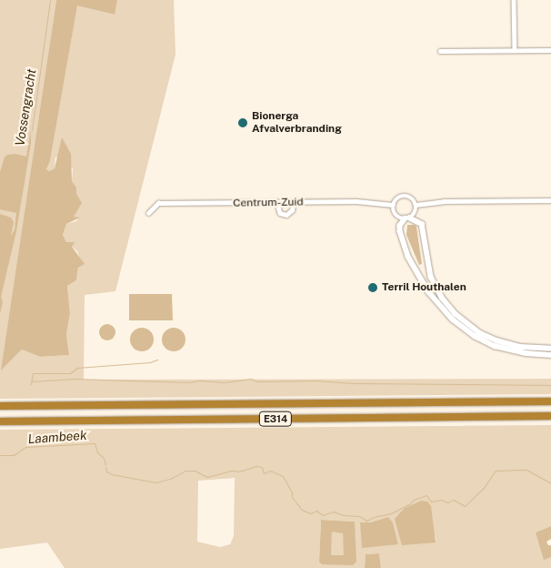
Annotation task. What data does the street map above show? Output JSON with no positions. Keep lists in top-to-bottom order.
{
  "streets": {
    "highway": ["E314"],
    "street": ["Centrum-Zuid"]
  },
  "water": ["Vossengracht", "Laambeek"],
  "places": ["Bionerga Afvalverbranding", "Terril Houthalen"]
}
